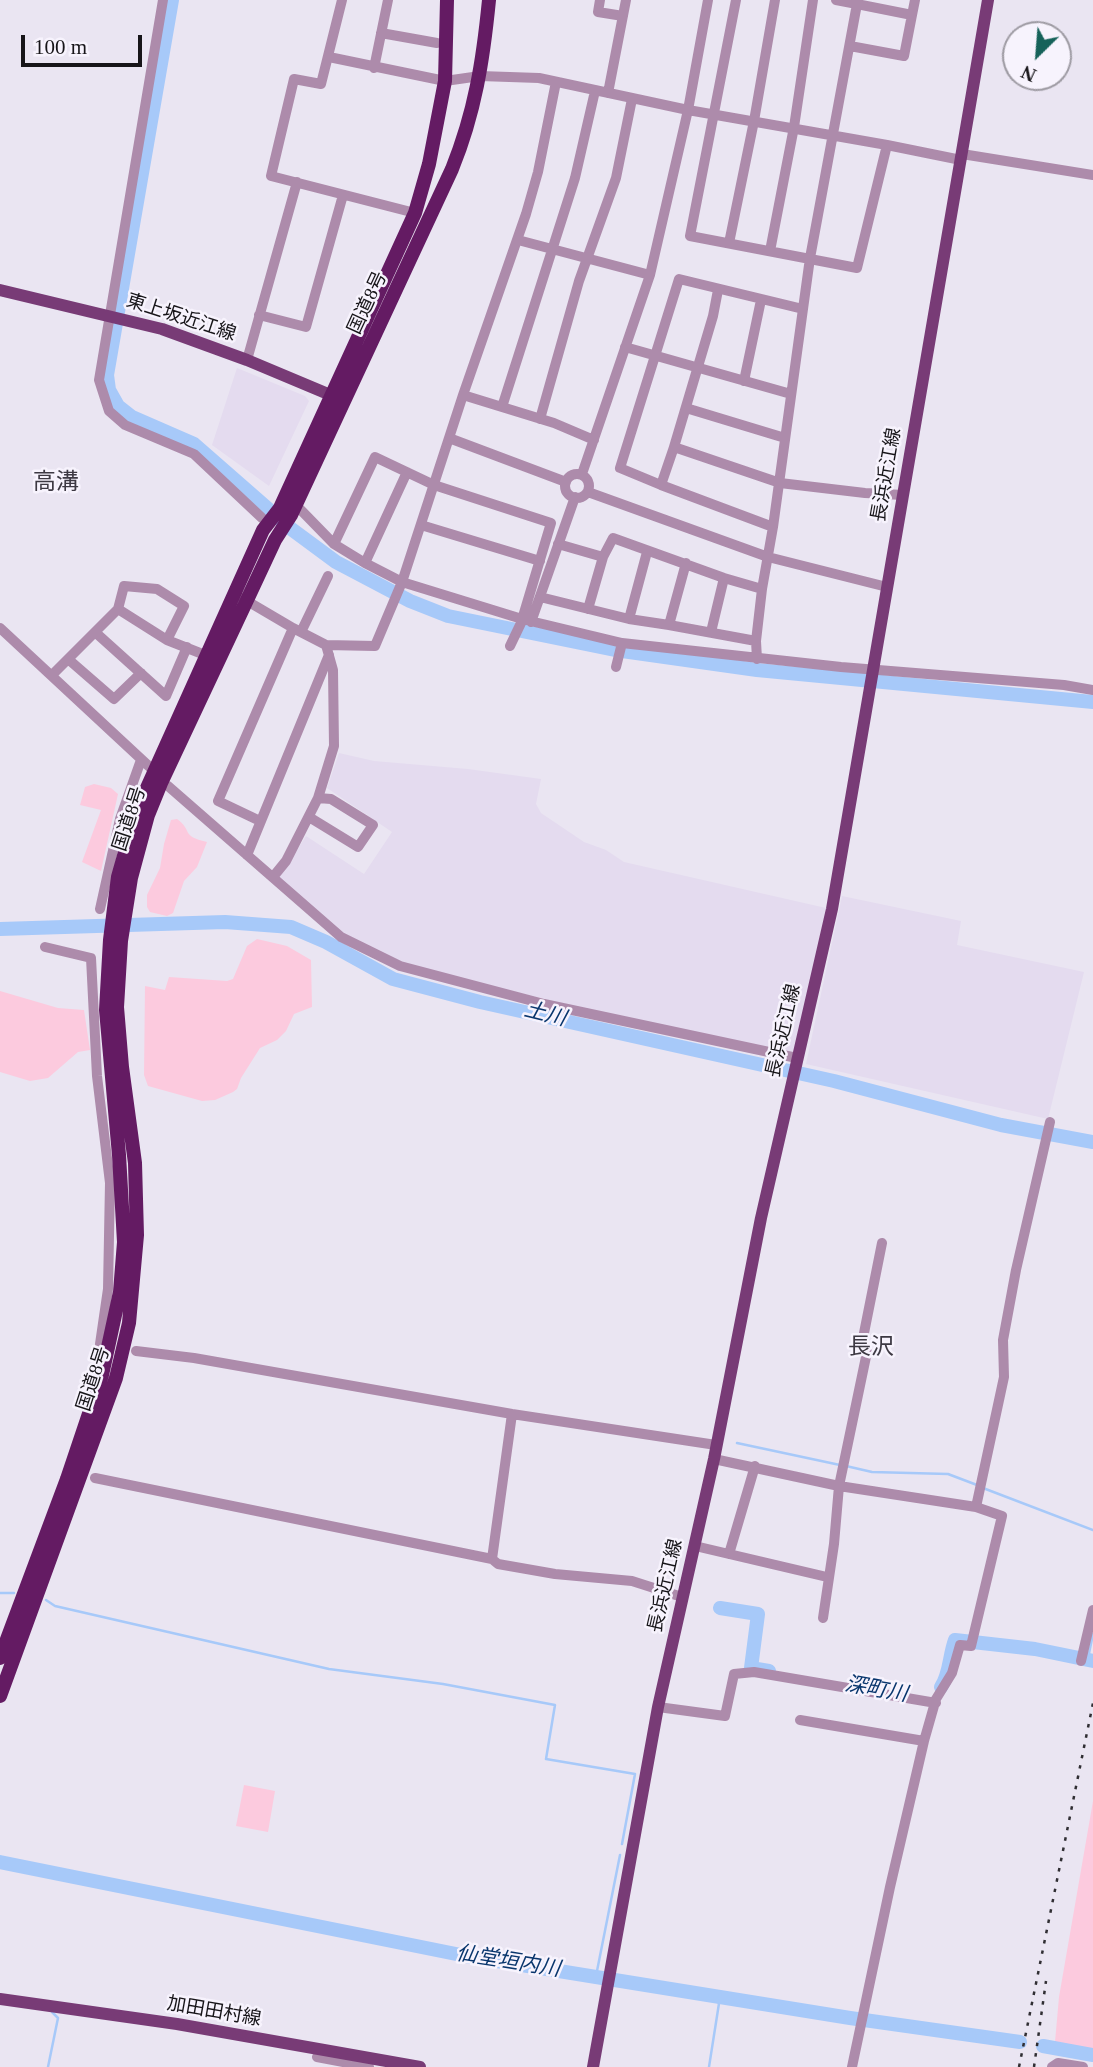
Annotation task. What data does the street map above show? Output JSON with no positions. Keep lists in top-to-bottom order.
{
  "streets": {
    "highway": ["国道8号"],
    "main road": ["東上坂近江線", "長浜近江線", "加田田村線"]
  },
  "crossings": [
    ["国道8号", "東上坂近江線"]
  ],
  "districts": ["高溝", "長沢"],
  "water": ["土川", "深町川", "仙堂垣内川"],
  "scale_bar": "100 m",
  "north": "bottom left"
}
